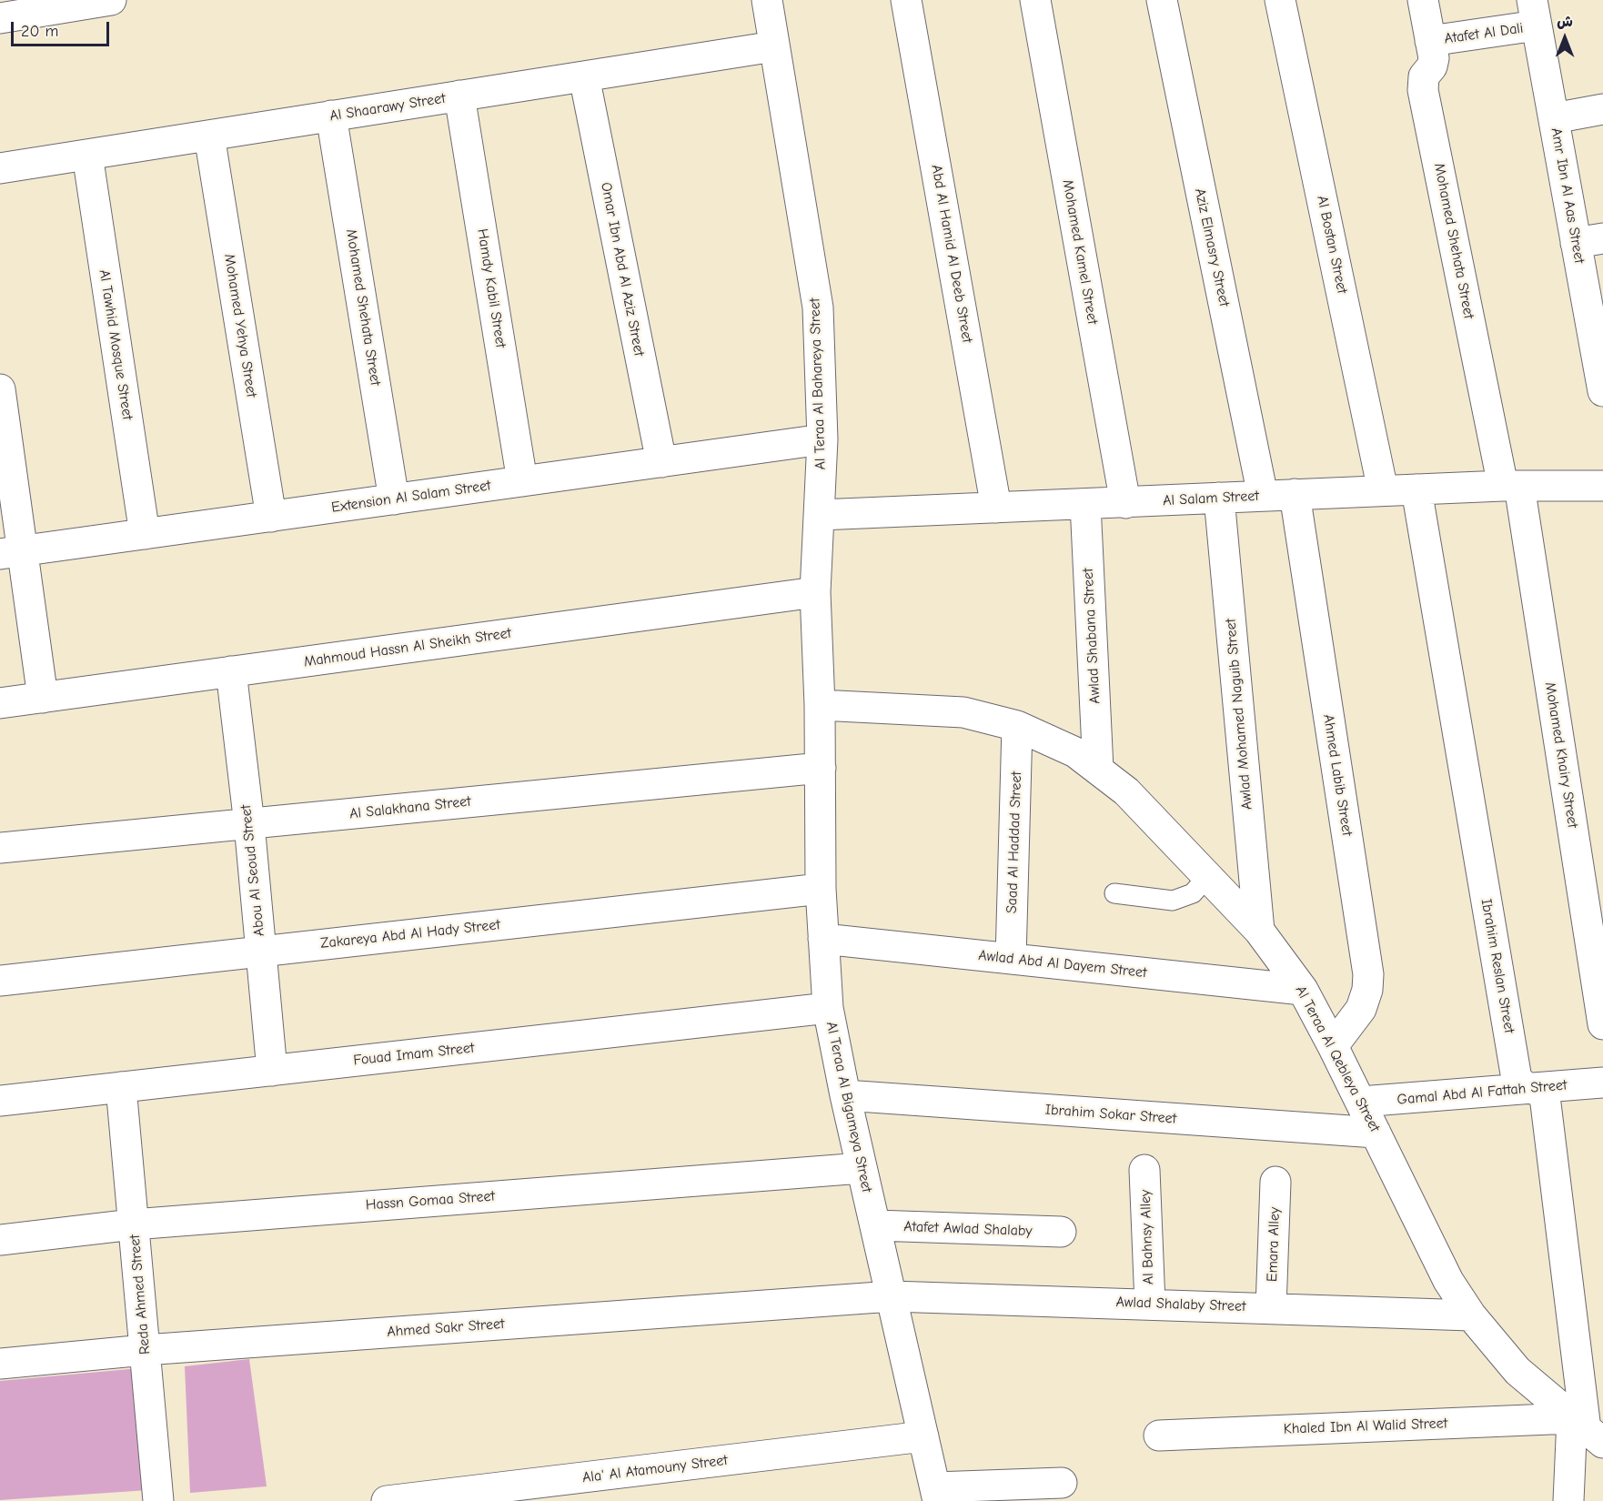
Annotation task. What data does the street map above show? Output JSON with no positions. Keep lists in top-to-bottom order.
{
  "streets": {
    "street": [
      "Atafet Al Dali",
      "Al Shaarawy Street",
      "Amr Ibn Al Aas Street",
      "Mohamed Shehata Street",
      "Al Bostan Street",
      "Aziz Elmasry Street",
      "Mohamed Kamel Street",
      "Abd Al Hamid Al Deeb Street",
      "Omar Ibn Abd Al Aziz Street",
      "Hamdy Kabil Street",
      "Mohamed Yehya Street",
      "Al Tawhid Mosque Street",
      "Al Teraa Al Bahareya Street",
      "Extension Al Salam Street",
      "Al Salam Street",
      "Awlad Shabana Street",
      "Mahmoud Hassn Al Sheikh Street",
      "Awlad Mohamed Naguib Street",
      "Mohamed Khairy Street",
      "Ahmed Labib Street",
      "Al Salakhana Street",
      "Saad Al Haddad Street",
      "Abou Al Seoud Street",
      "Zakareya Abd Al Hady Street",
      "Awlad Abd Al Dayem Street",
      "Ibrahim Reslan Street",
      "Fouad Imam Street",
      "Al Teraa Al Qebleya Street",
      "Gamal Abd Al Fattah Street",
      "Al Teraa Al Bigameya Street",
      "Ibrahim Sokar Street",
      "Hassn Gomaa Street",
      "Atafet Awlad Shalaby",
      "Al Bahnsy Alley",
      "Emara Alley",
      "Reda Ahmed Street",
      "Awlad Shalaby Street",
      "Ahmed Sakr Street",
      "Khaled Ibn Al Walid Street",
      "Ala' Al Atamouny Street"
    ]
  },
  "crossings": [
    ["Atafet Al Dali", "Amr Ibn Al Aas Street"],
    ["Atafet Al Dali", "Mohamed Shehata Street"],
    ["Al Shaarawy Street", "Mohamed Shehata Street"],
    ["Al Shaarawy Street", "Omar Ibn Abd Al Aziz Street"],
    ["Al Shaarawy Street", "Hamdy Kabil Street"],
    ["Al Shaarawy Street", "Mohamed Yehya Street"],
    ["Al Shaarawy Street", "Al Tawhid Mosque Street"],
    ["Al Shaarawy Street", "Al Teraa Al Bahareya Street"],
    ["Mohamed Shehata Street", "Extension Al Salam Street"],
    ["Mohamed Shehata Street", "Al Salam Street"],
    ["Mohamed Shehata Street", "Mohamed Khairy Street"],
    ["Al Bostan Street", "Al Salam Street"],
    ["Aziz Elmasry Street", "Al Salam Street"],
    ["Mohamed Kamel Street", "Al Salam Street"],
    ["Abd Al Hamid Al Deeb Street", "Al Salam Street"],
    ["Omar Ibn Abd Al Aziz Street", "Extension Al Salam Street"],
    ["Hamdy Kabil Street", "Extension Al Salam Street"],
    ["Mohamed Yehya Street", "Extension Al Salam Street"],
    ["Al Tawhid Mosque Street", "Extension Al Salam Street"],
    ["Al Teraa Al Bahareya Street", "Extension Al Salam Street"],
    ["Al Teraa Al Bahareya Street", "Al Salam Street"],
    ["Al Teraa Al Bahareya Street", "Mahmoud Hassn Al Sheikh Street"],
    ["Al Teraa Al Bahareya Street", "Al Teraa Al Qebleya Street"],
    ["Al Teraa Al Bahareya Street", "Al Teraa Al Bigameya Street"],
    ["Al Salam Street", "Awlad Shabana Street"],
    ["Al Salam Street", "Awlad Mohamed Naguib Street"],
    ["Al Salam Street", "Mohamed Khairy Street"],
    ["Al Salam Street", "Ahmed Labib Street"],
    ["Al Salam Street", "Ibrahim Reslan Street"],
    ["Awlad Shabana Street", "Al Teraa Al Qebleya Street"],
    ["Mahmoud Hassn Al Sheikh Street", "Abou Al Seoud Street"],
    ["Awlad Mohamed Naguib Street", "Al Teraa Al Qebleya Street"],
    ["Ahmed Labib Street", "Al Teraa Al Qebleya Street"],
    ["Al Salakhana Street", "Abou Al Seoud Street"],
    ["Al Salakhana Street", "Al Teraa Al Bigameya Street"],
    ["Saad Al Haddad Street", "Awlad Abd Al Dayem Street"],
    ["Saad Al Haddad Street", "Al Teraa Al Qebleya Street"],
    ["Abou Al Seoud Street", "Zakareya Abd Al Hady Street"],
    ["Abou Al Seoud Street", "Fouad Imam Street"],
    ["Zakareya Abd Al Hady Street", "Al Teraa Al Bigameya Street"],
    ["Awlad Abd Al Dayem Street", "Al Teraa Al Qebleya Street"],
    ["Awlad Abd Al Dayem Street", "Al Teraa Al Bigameya Street"],
    ["Ibrahim Reslan Street", "Al Teraa Al Qebleya Street"],
    ["Ibrahim Reslan Street", "Gamal Abd Al Fattah Street"],
    ["Ibrahim Reslan Street", "Khaled Ibn Al Walid Street"],
    ["Fouad Imam Street", "Al Teraa Al Bigameya Street"],
    ["Fouad Imam Street", "Reda Ahmed Street"],
    ["Al Teraa Al Qebleya Street", "Gamal Abd Al Fattah Street"],
    ["Al Teraa Al Qebleya Street", "Al Teraa Al Bigameya Street"],
    ["Al Teraa Al Qebleya Street", "Ibrahim Sokar Street"],
    ["Al Teraa Al Qebleya Street", "Awlad Shalaby Street"],
    ["Al Teraa Al Qebleya Street", "Khaled Ibn Al Walid Street"],
    ["Al Teraa Al Bigameya Street", "Ibrahim Sokar Street"],
    ["Al Teraa Al Bigameya Street", "Hassn Gomaa Street"],
    ["Al Teraa Al Bigameya Street", "Atafet Awlad Shalaby"],
    ["Al Teraa Al Bigameya Street", "Awlad Shalaby Street"],
    ["Al Teraa Al Bigameya Street", "Ahmed Sakr Street"],
    ["Al Teraa Al Bigameya Street", "Ala' Al Atamouny Street"],
    ["Hassn Gomaa Street", "Reda Ahmed Street"],
    ["Al Bahnsy Alley", "Awlad Shalaby Street"],
    ["Emara Alley", "Awlad Shalaby Street"],
    ["Reda Ahmed Street", "Ahmed Sakr Street"],
    ["Awlad Shalaby Street", "Ahmed Sakr Street"]
  ],
  "scale_bar": "20 m",
  "north": "top"
}
